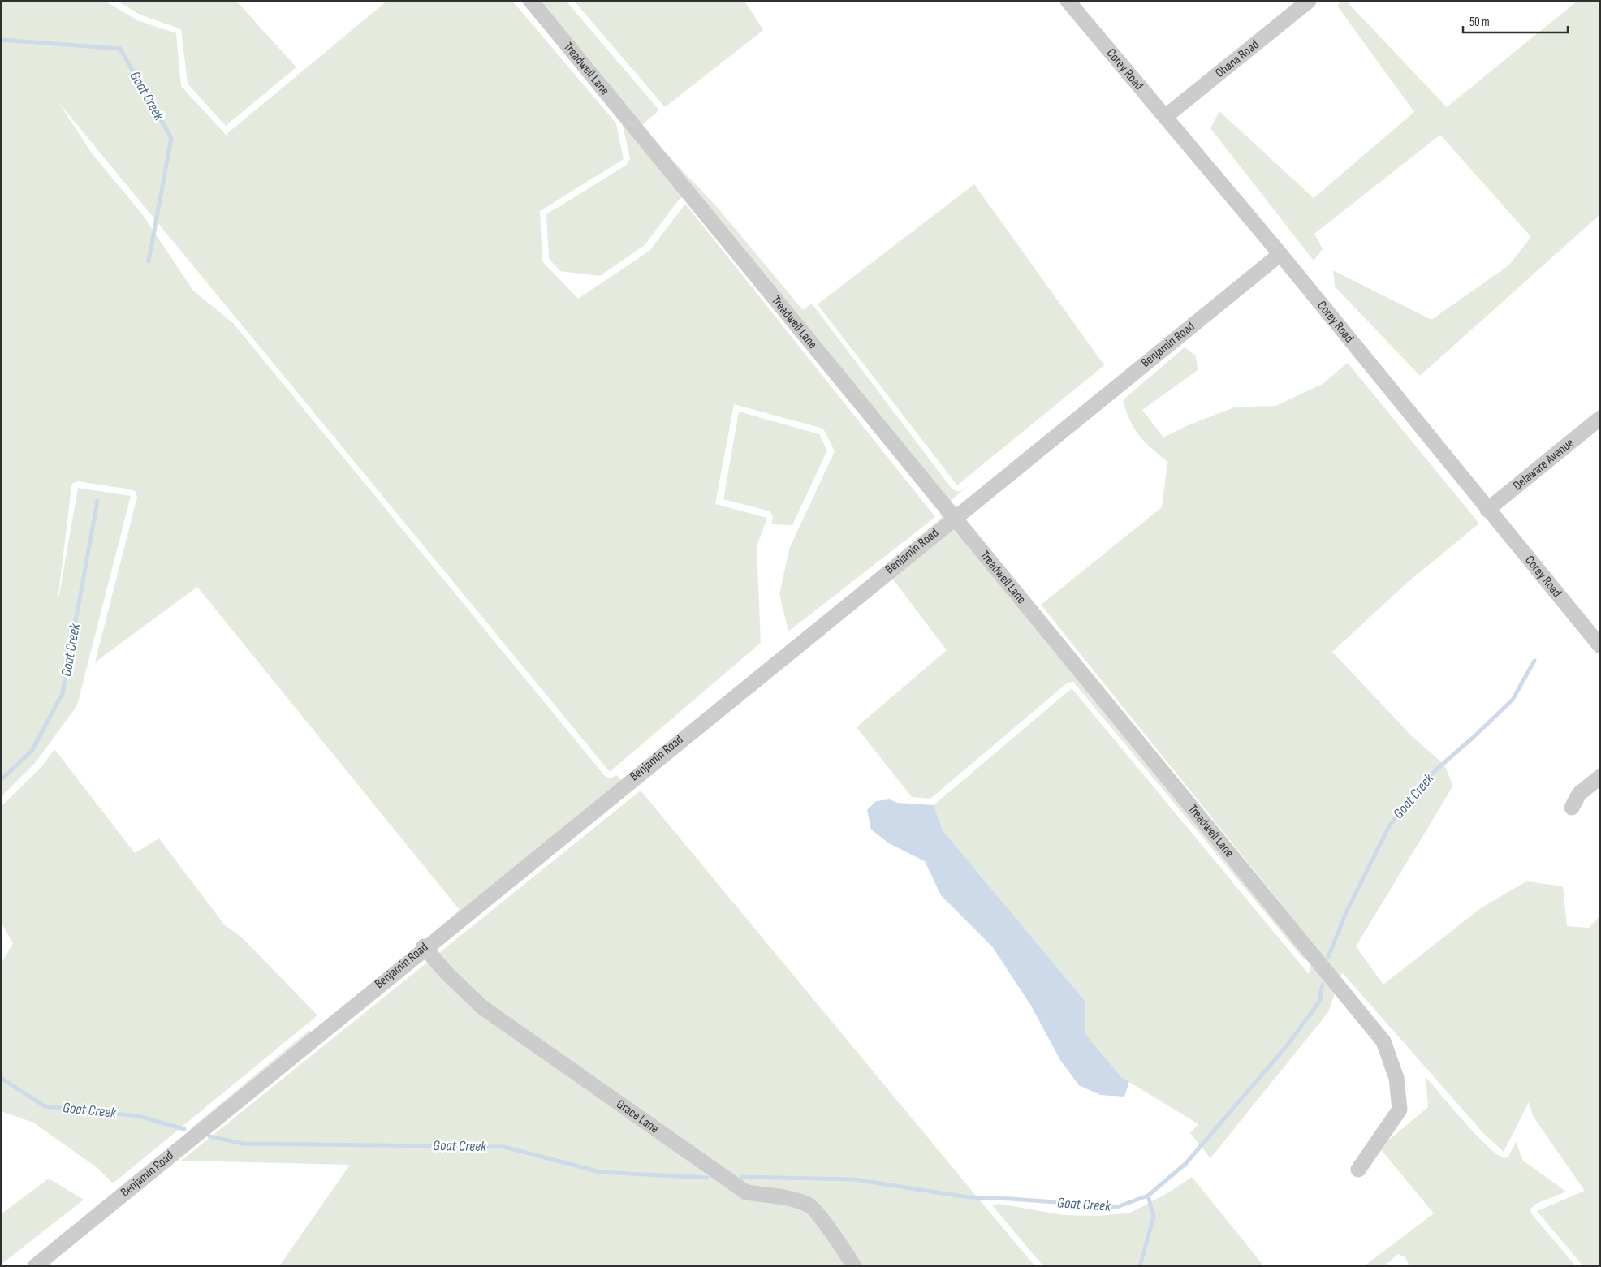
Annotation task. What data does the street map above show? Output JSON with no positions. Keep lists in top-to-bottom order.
{
  "streets": {
    "street": [
      "Ohana Road",
      "Treadwell Lane",
      "Corey Road",
      "Benjamin Road",
      "Delaware Avenue",
      "Grace Lane"
    ]
  },
  "crossings": [
    ["Ohana Road", "Corey Road"],
    ["Treadwell Lane", "Benjamin Road"],
    ["Corey Road", "Benjamin Road"],
    ["Corey Road", "Delaware Avenue"],
    ["Benjamin Road", "Grace Lane"]
  ],
  "water": ["Goat Creek"],
  "scale_bar": "50 m"
}
